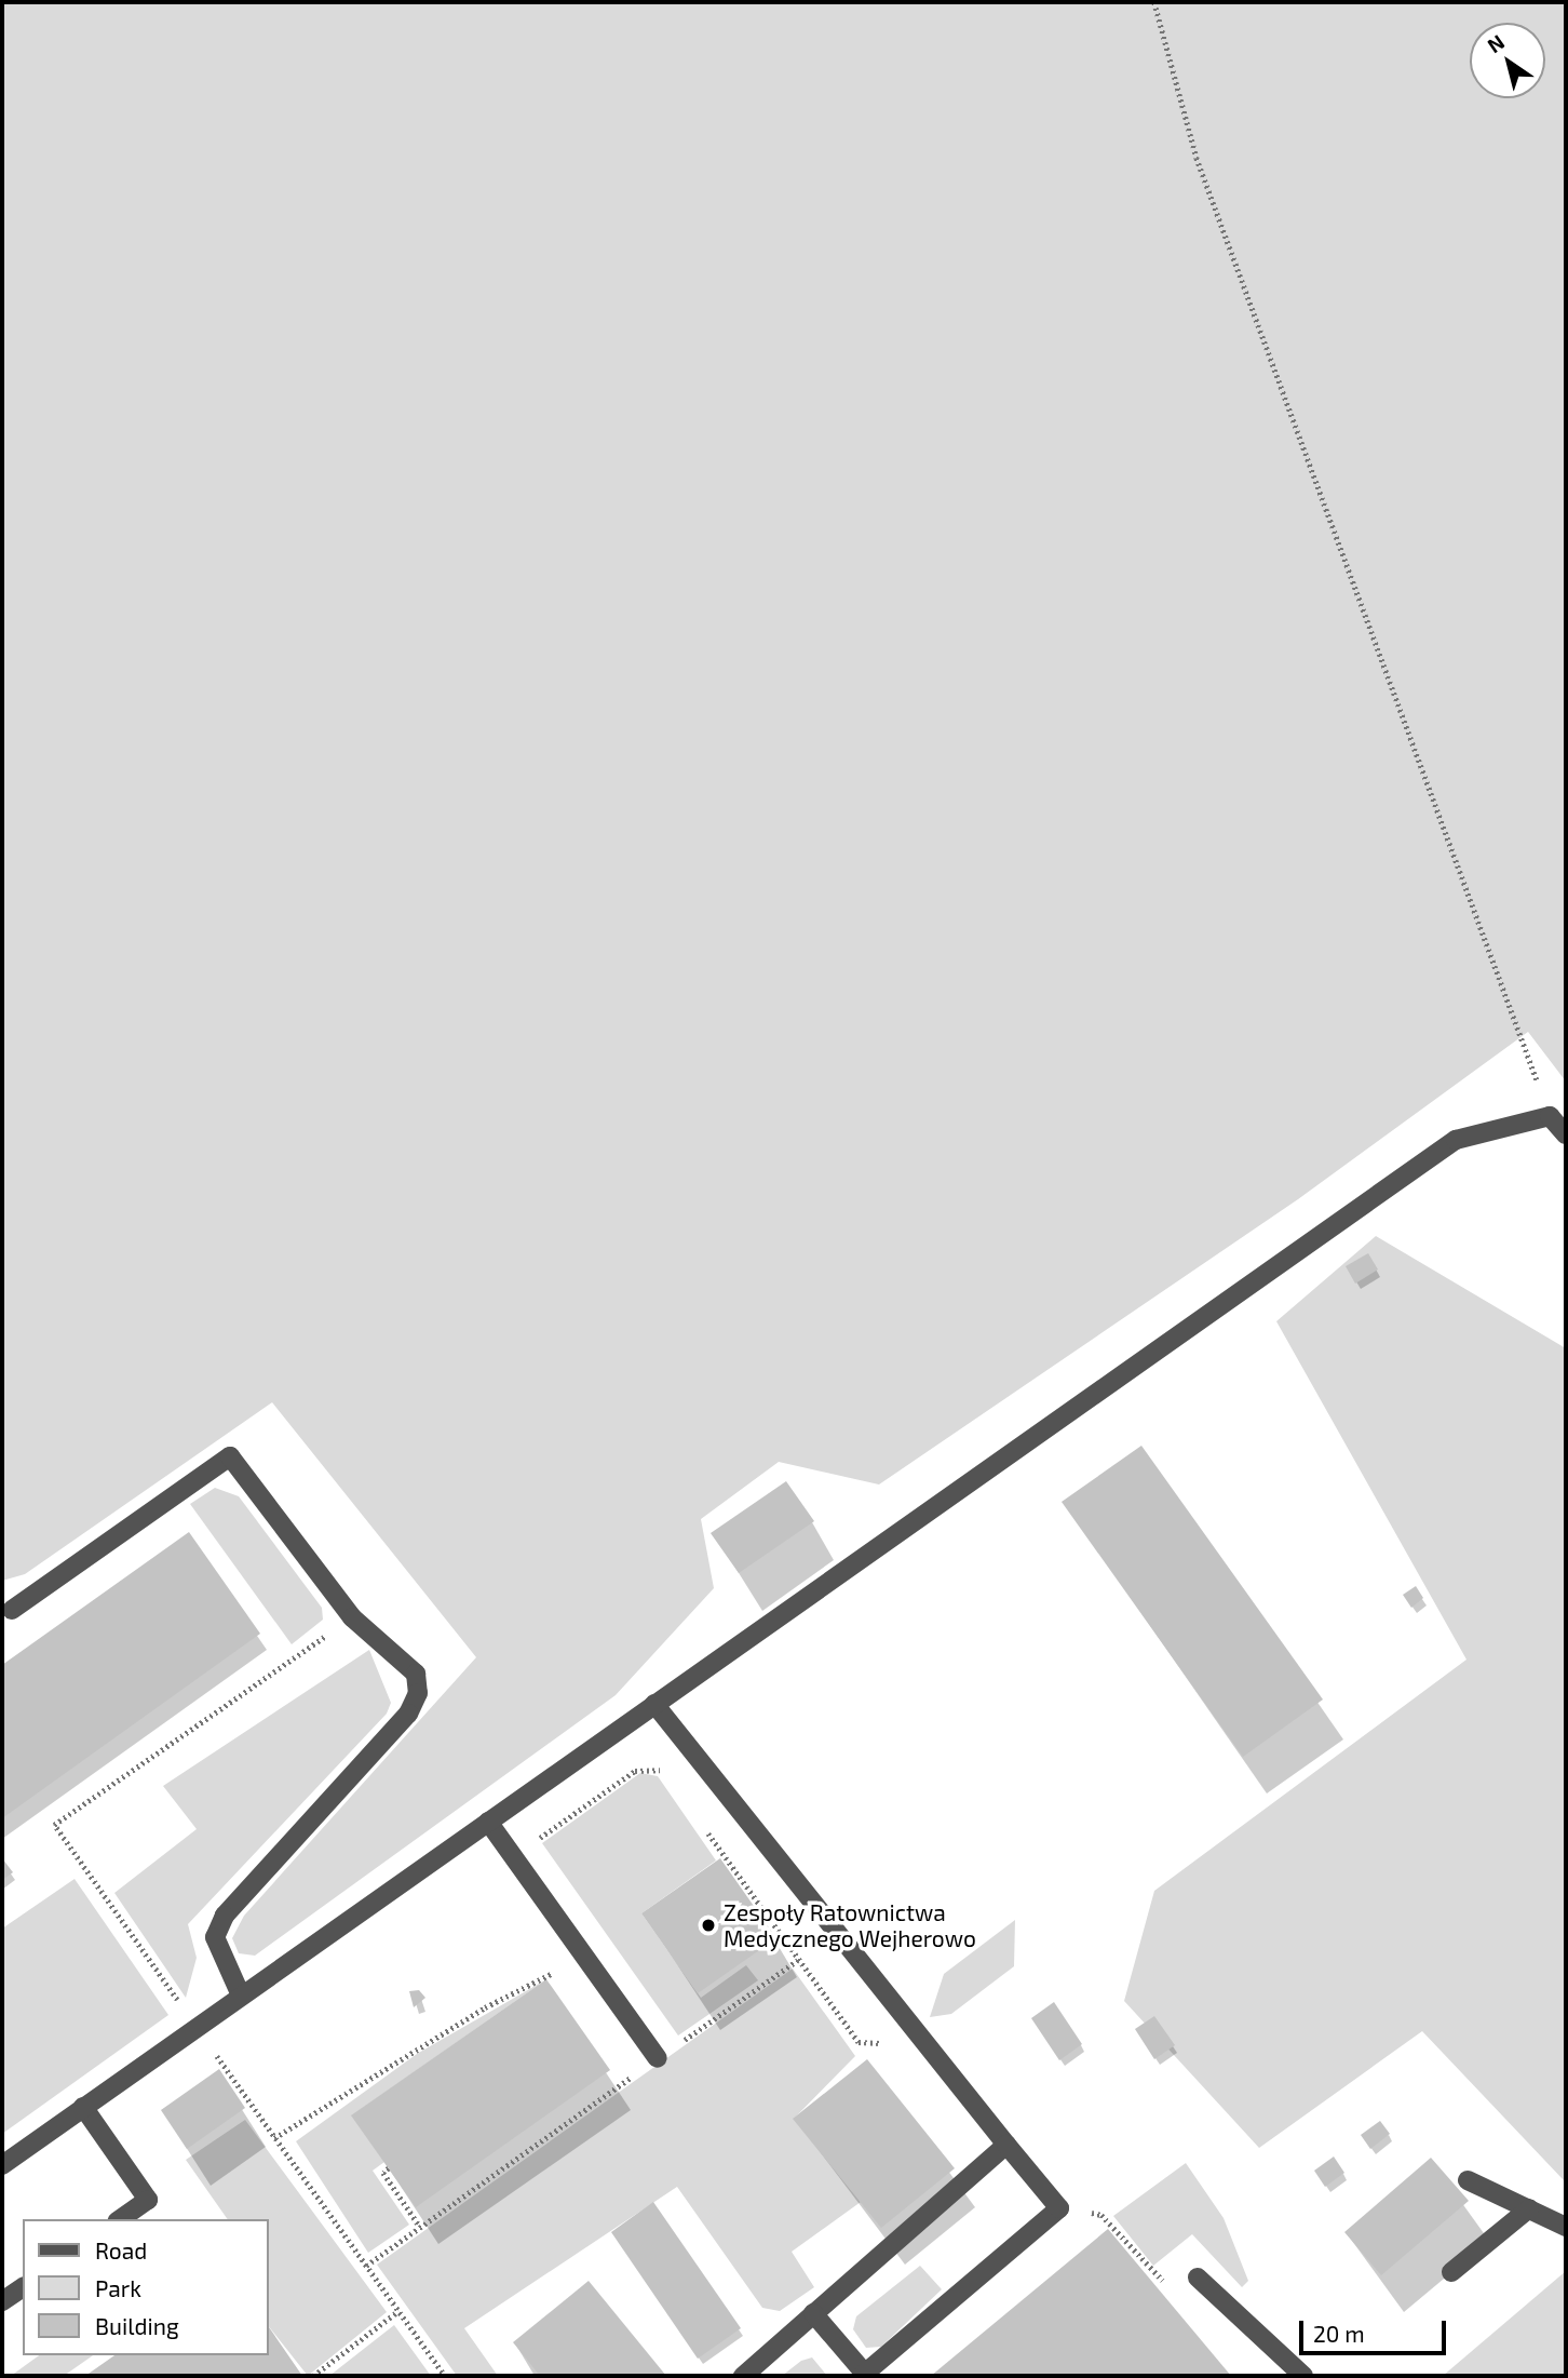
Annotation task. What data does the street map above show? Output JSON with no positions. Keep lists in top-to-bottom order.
{
  "places": ["Zespoły Ratownictwa Medycznego Wejherowo"],
  "legend": ["Road", "Park", "Building"],
  "scale_bar": "20 m",
  "north": "top left"
}
